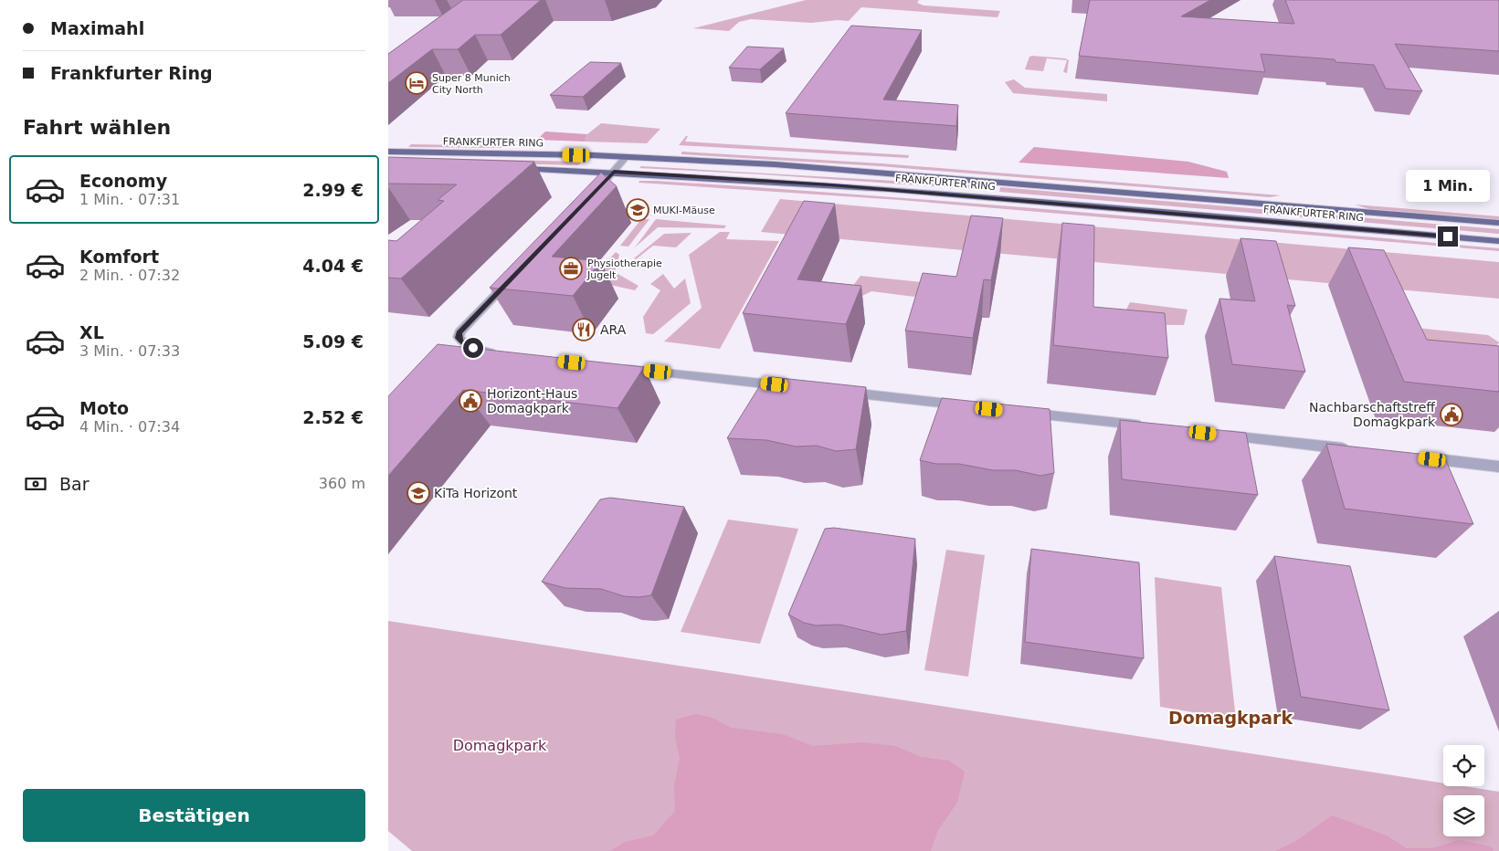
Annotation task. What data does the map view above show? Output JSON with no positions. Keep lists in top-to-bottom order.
{
  "streets": {
    "main road": ["FRANKFURTER RING"]
  },
  "districts": ["Domagkpark"],
  "parks": ["Domagkpark"],
  "places": {
    "hotel": ["Super 8 Munich City North"],
    "school or university": ["MUKI-Mäuse", "KiTa Horizont"],
    "office": ["Physiotherapie Jugelt"],
    "restaurant": ["ARA"],
    "public building": ["Horizont-Haus Domagkpark", "Nachbarschaftstreff Domagkpark"]
  },
  "page": {
    "banner": ["Maximahl", "Frankfurter Ring"],
    "heading": "Fahrt wählen",
    "list": [
      {
        "name": "Economy",
        "note": "1 Min. · 07:31",
        "value": "2.99 €"
      },
      {
        "name": "Komfort",
        "note": "2 Min. · 07:32",
        "value": "4.04 €"
      },
      {
        "name": "XL",
        "note": "3 Min. · 07:33",
        "value": "5.09 €"
      },
      {
        "name": "Moto",
        "note": "4 Min. · 07:34",
        "value": "2.52 €"
      }
    ],
    "bubble": "1 Min.",
    "pay": ["Bar", "360 m"],
    "buttons": "Bestätigen"
  }
}
